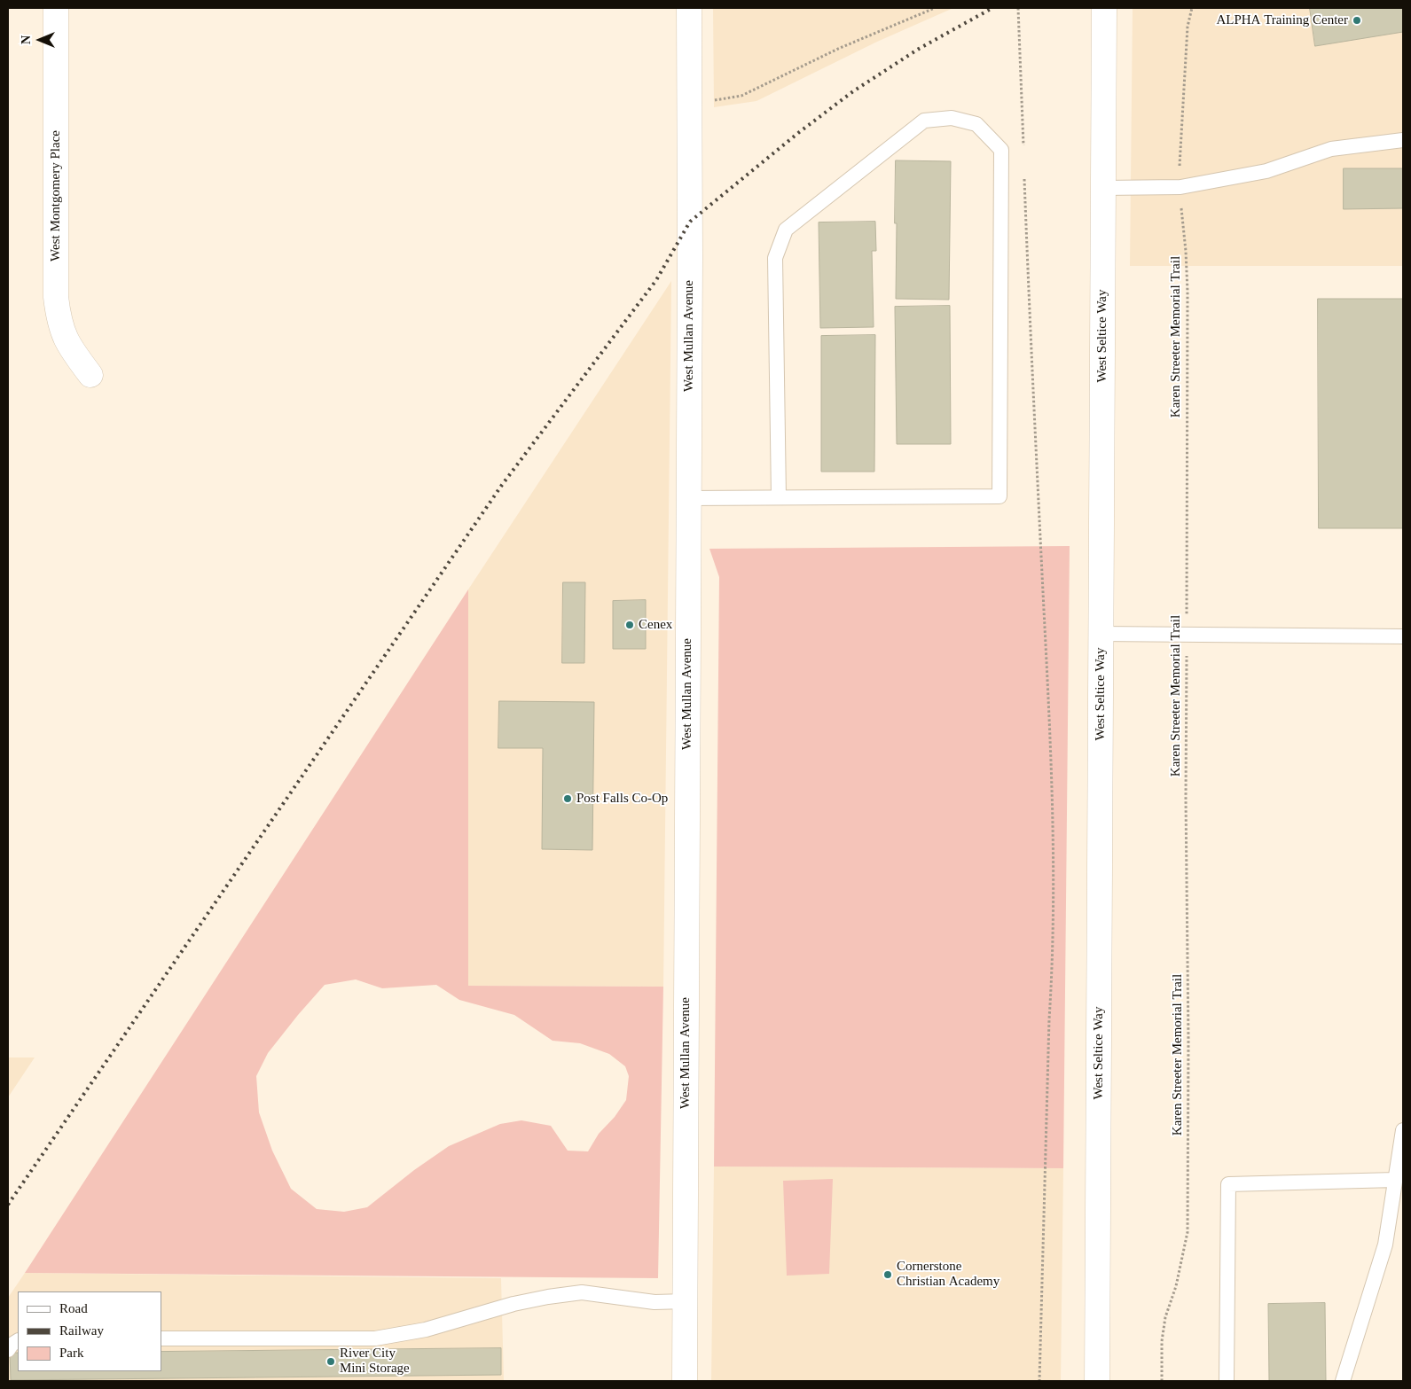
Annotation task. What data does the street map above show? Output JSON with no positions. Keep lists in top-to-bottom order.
{
  "streets": {
    "street": ["West Montgomery Place", "West Mullan Avenue", "West Seltice Way"],
    "path": ["Karen Streeter Memorial Trail"]
  },
  "places": [
    "ALPHA Training Center",
    "Cenex",
    "Post Falls Co-Op",
    "Cornerstone Christian Academy",
    "River City Mini Storage"
  ],
  "legend": ["Road", "Railway", "Park"],
  "north": "left"
}
